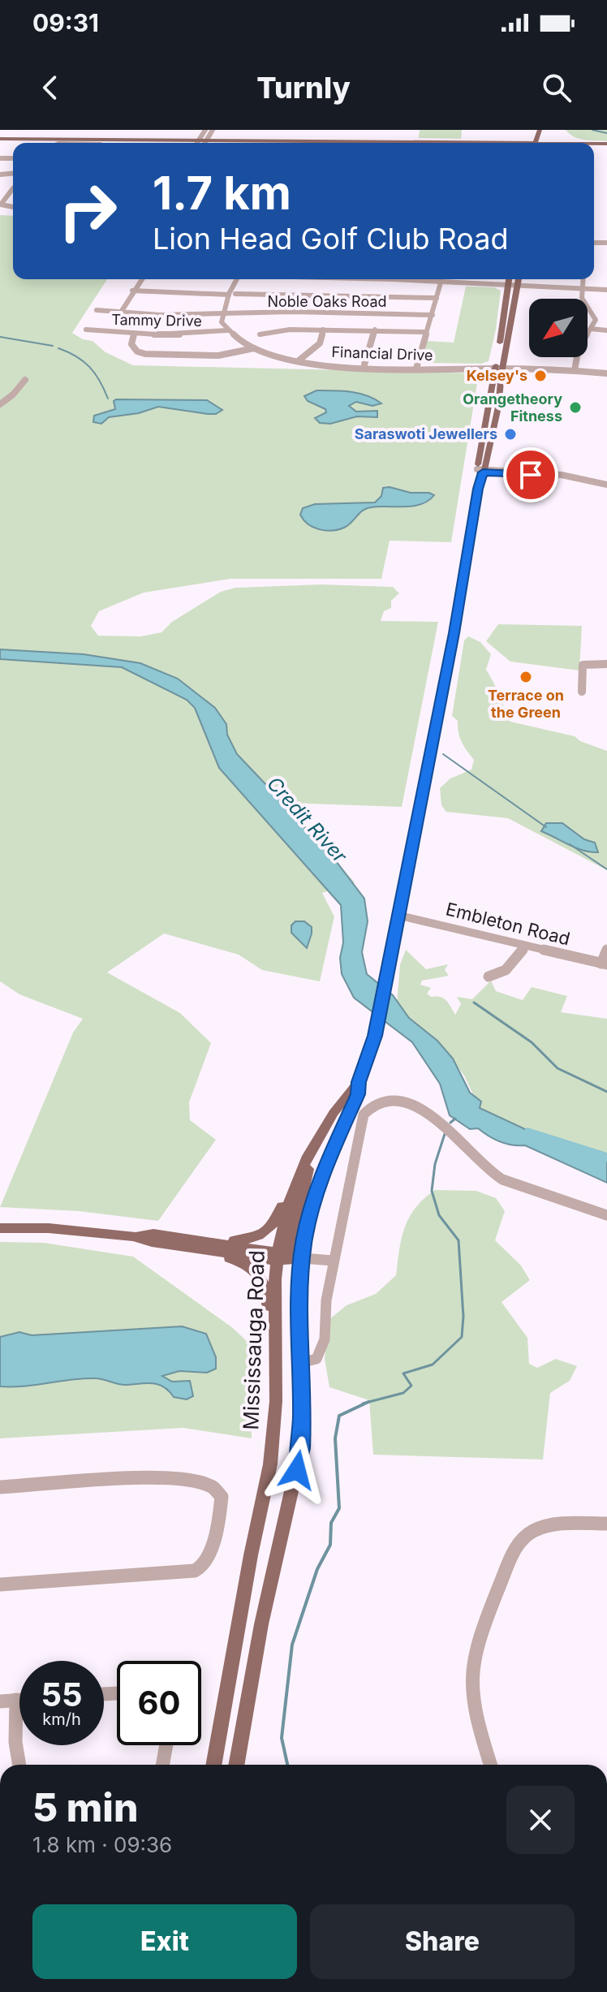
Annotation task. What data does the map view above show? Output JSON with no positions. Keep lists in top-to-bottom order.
{
  "streets": {
    "main road": ["Mississauga Road"],
    "street": [
      "Noble Oaks Road",
      "Tammy Drive",
      "Financial Drive",
      "Embleton Road"
    ]
  },
  "crossings": [
    ["Noble Oaks Road", "Financial Drive"],
    ["Tammy Drive", "Financial Drive"],
    ["Financial Drive", "Mississauga Road"],
    ["Embleton Road", "Mississauga Road"]
  ],
  "water": ["Credit River"],
  "places": [
    "Kelsey's",
    "Orangetheory Fitness",
    "Saraswoti Jewellers",
    "Terrace on the Green"
  ],
  "north": "bottom left",
  "page": {
    "status": "09:31",
    "header": "Turnly",
    "turn": ["1.7 km", "Lion Head Golf Club Road"],
    "speed": "55 km/h",
    "limit": "60",
    "heading": ["5 min", "1.8 km · 09:36"],
    "buttons": ["Exit", "Share"]
  }
}
